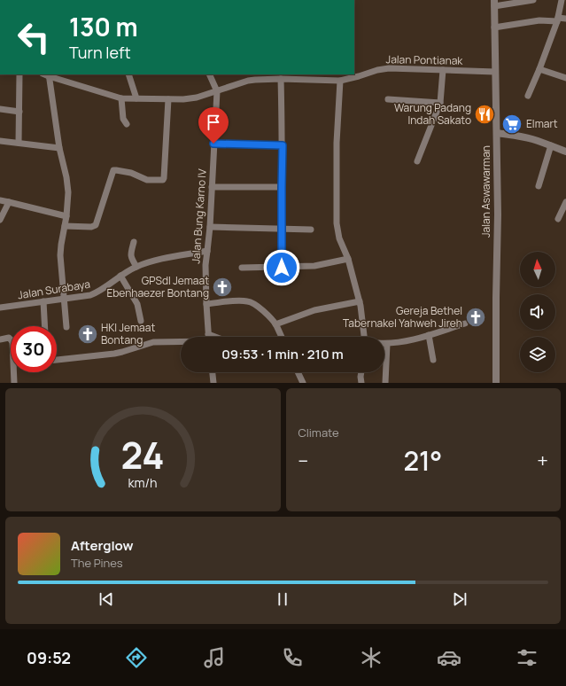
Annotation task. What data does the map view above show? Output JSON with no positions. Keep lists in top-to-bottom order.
{
  "streets": {
    "street": [
      "Jalan Pontianak",
      "Jalan Aswawarman",
      "Jalan Bung Karno IV",
      "Jalan Surabaya"
    ]
  },
  "crossings": [
    ["Jalan Pontianak", "Jalan Aswawarman"],
    ["Jalan Pontianak", "Jalan Bung Karno IV"],
    ["Jalan Bung Karno IV", "Jalan Surabaya"]
  ],
  "places": {
    "restaurant": ["Warung Padang Indah Sakato"],
    "supermarket": ["Elmart"],
    "church": ["GPSdI Jemaat Ebenhaezer Bontang", "Gereja Bethel Tabernakel Yahweh Jireh", "HKI Jemaat Bontang"]
  },
  "north": "top",
  "page": {
    "turn": ["130 m", "Turn left"],
    "limit": "30",
    "trip": "09:53 · 1 min · 210 m",
    "tile": "Climate",
    "heat": ["−", "21°", "+"],
    "song": ["Afterglow", "The Pines"],
    "tabs": "09:52",
    "gauge": ["24", "km/h"]
  }
}
